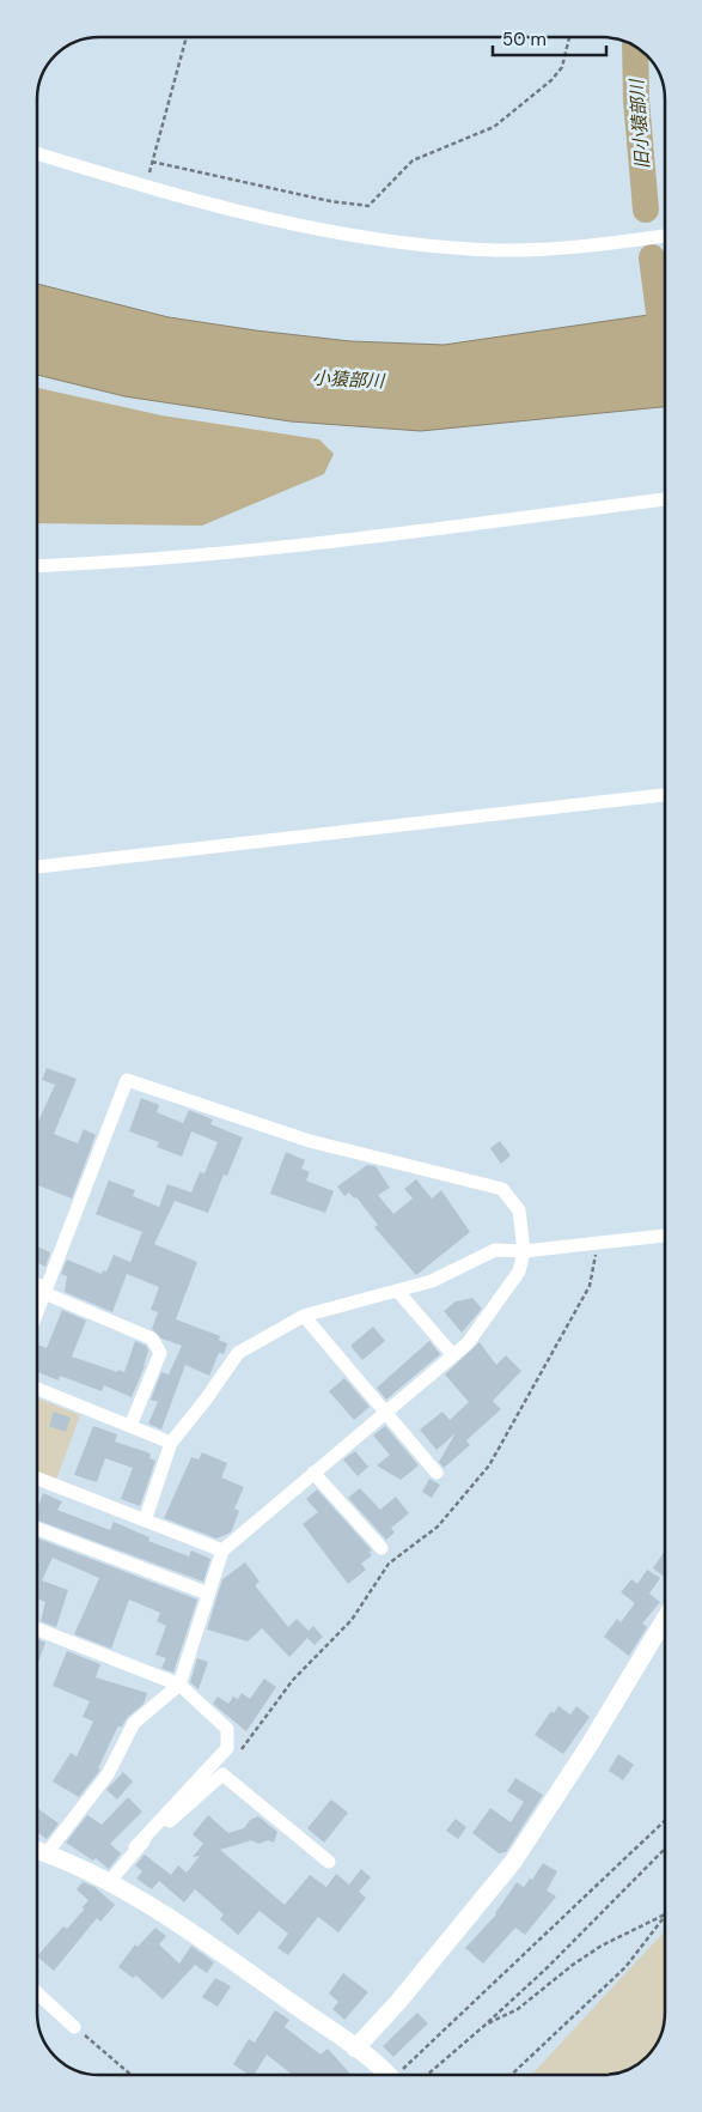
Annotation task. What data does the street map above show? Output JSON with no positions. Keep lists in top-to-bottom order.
{
  "water": ["旧小猿部川", "小猿部川"],
  "scale_bar": "50 m"
}
